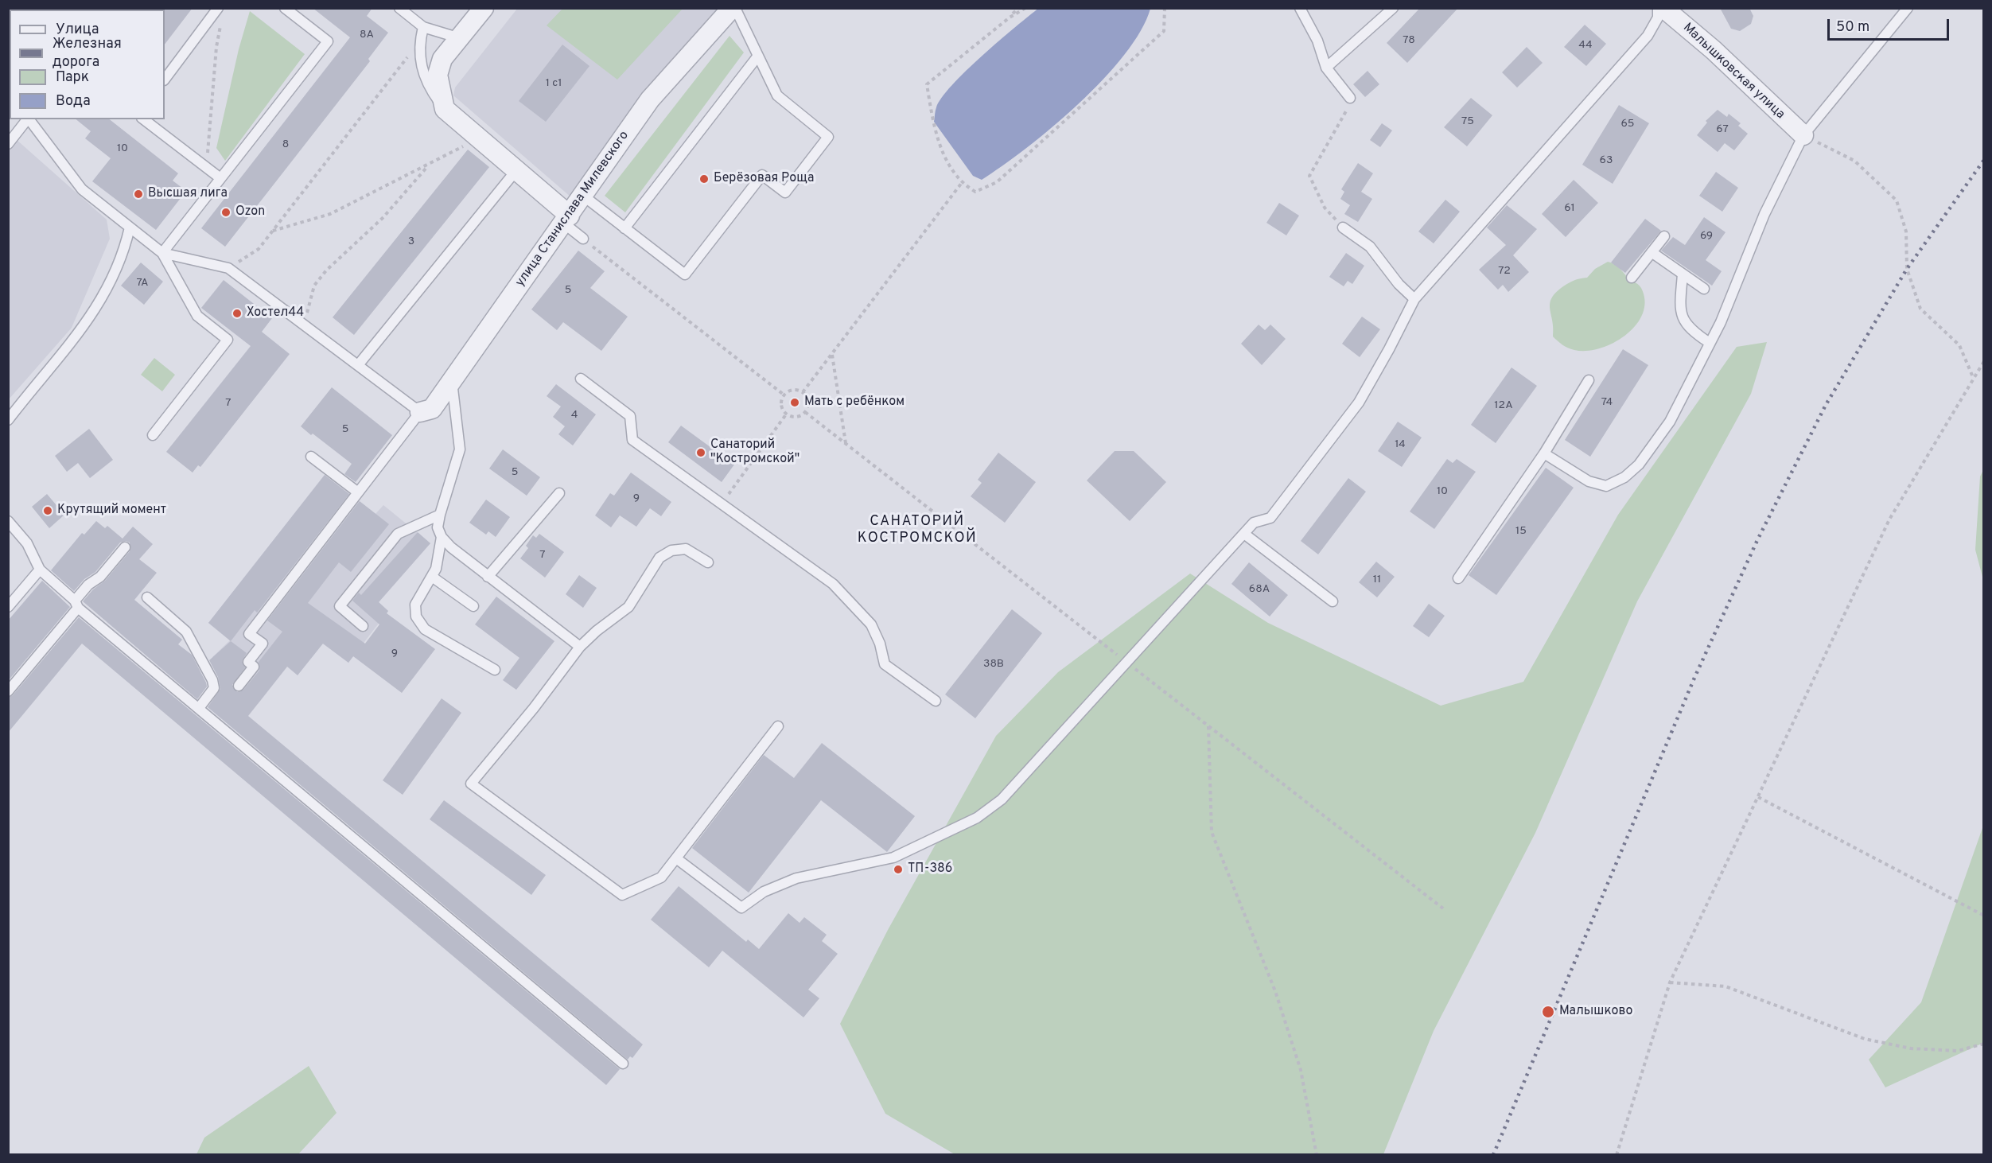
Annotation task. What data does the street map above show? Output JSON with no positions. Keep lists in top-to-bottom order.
{
  "streets": {
    "street": ["Малышковская улица", "улица Станислава Милевского"]
  },
  "districts": ["САНАТОРИЙ КОСТРОМСКОЙ"],
  "places": [
    "Берёзовая Роща",
    "Высшая лига",
    "Ozon",
    "Хостел44",
    "Мать с ребёнком",
    "Санаторий \"Костромской\"",
    "Крутящий момент",
    "ТП-386",
    "Малышково"
  ],
  "house_numbers": [
    "8А",
    "78",
    "44",
    "1 с1",
    "75",
    "65",
    "67",
    "8",
    "10",
    "63",
    "61",
    "69",
    "3",
    "72",
    "7А",
    "5",
    "74",
    "7",
    "12А",
    "4",
    "5",
    "14",
    "5",
    "10",
    "9",
    "15",
    "7",
    "11",
    "68А",
    "9",
    "38В"
  ],
  "legend": [
    "Улица",
    "Железная дорога",
    "Парк",
    "Вода"
  ],
  "scale_bar": "50 m"
}
